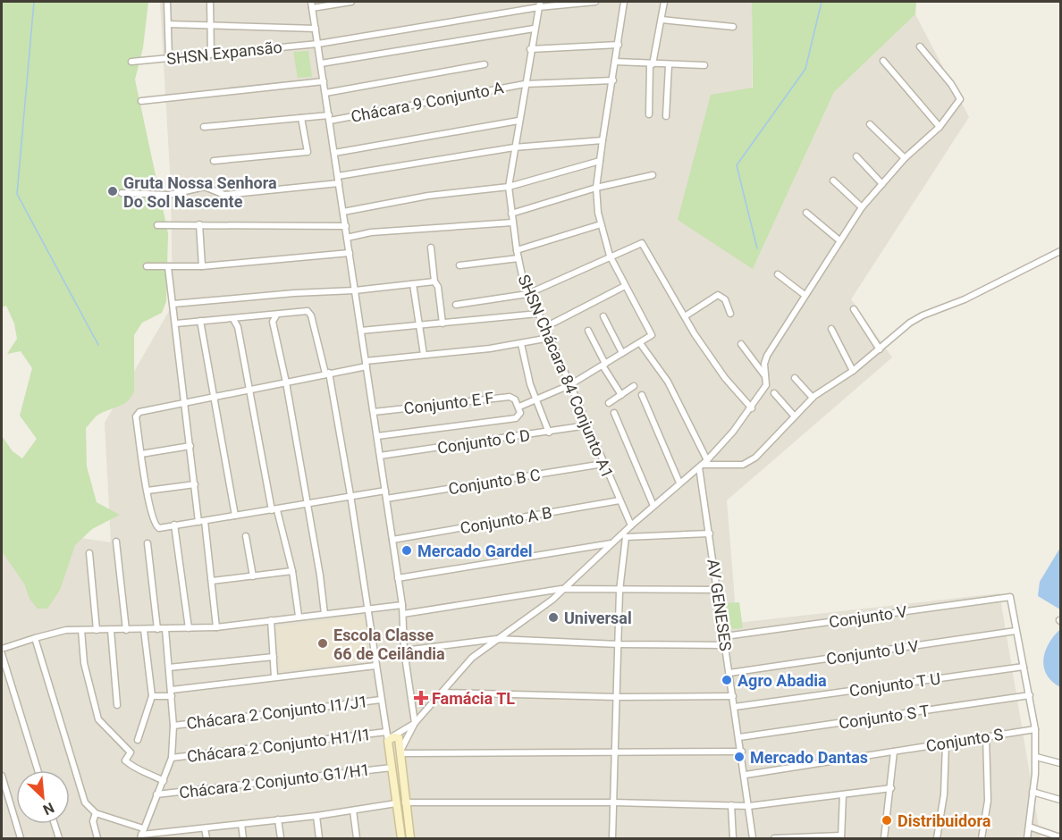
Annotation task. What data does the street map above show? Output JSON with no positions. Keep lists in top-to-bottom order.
{
  "streets": {
    "street": [
      "SHSN Expansão",
      "Chácara 9 Conjunto A",
      "SHSN Chácara 84 Conjunto A1",
      "Conjunto E F",
      "Conjunto C D",
      "Conjunto B C",
      "Conjunto A B",
      "AV GENESES",
      "Conjunto V",
      "Conjunto U V",
      "Conjunto T U",
      "Chácara 2 Conjunto I1/J1",
      "Conjunto S T",
      "Conjunto S",
      "Chácara 2 Conjunto H1/I1",
      "Chácara 2 Conjunto G1/H1"
    ]
  },
  "crossings": [
    ["SHSN Expansão", "SHSN Chácara 84 Conjunto A1"],
    ["Chácara 9 Conjunto A", "SHSN Chácara 84 Conjunto A1"],
    ["SHSN Chácara 84 Conjunto A1", "Conjunto C D"],
    ["SHSN Chácara 84 Conjunto A1", "Conjunto B C"],
    ["SHSN Chácara 84 Conjunto A1", "Conjunto A B"],
    ["AV GENESES", "Conjunto V"],
    ["AV GENESES", "Conjunto U V"],
    ["AV GENESES", "Conjunto T U"],
    ["AV GENESES", "Conjunto S T"],
    ["AV GENESES", "Conjunto S"],
    ["Conjunto V", "Conjunto U V"]
  ],
  "places": {
    "other": [
      "Gruta Nossa Senhora Do Sol Nascente",
      "Mercado Gardel",
      "Universal",
      "Escola Classe 66 de Ceilândia",
      "Agro Abadia",
      "Mercado Dantas",
      "Distribuidora"
    ],
    "health": ["Famácia TL"]
  },
  "north": "bottom right"
}
